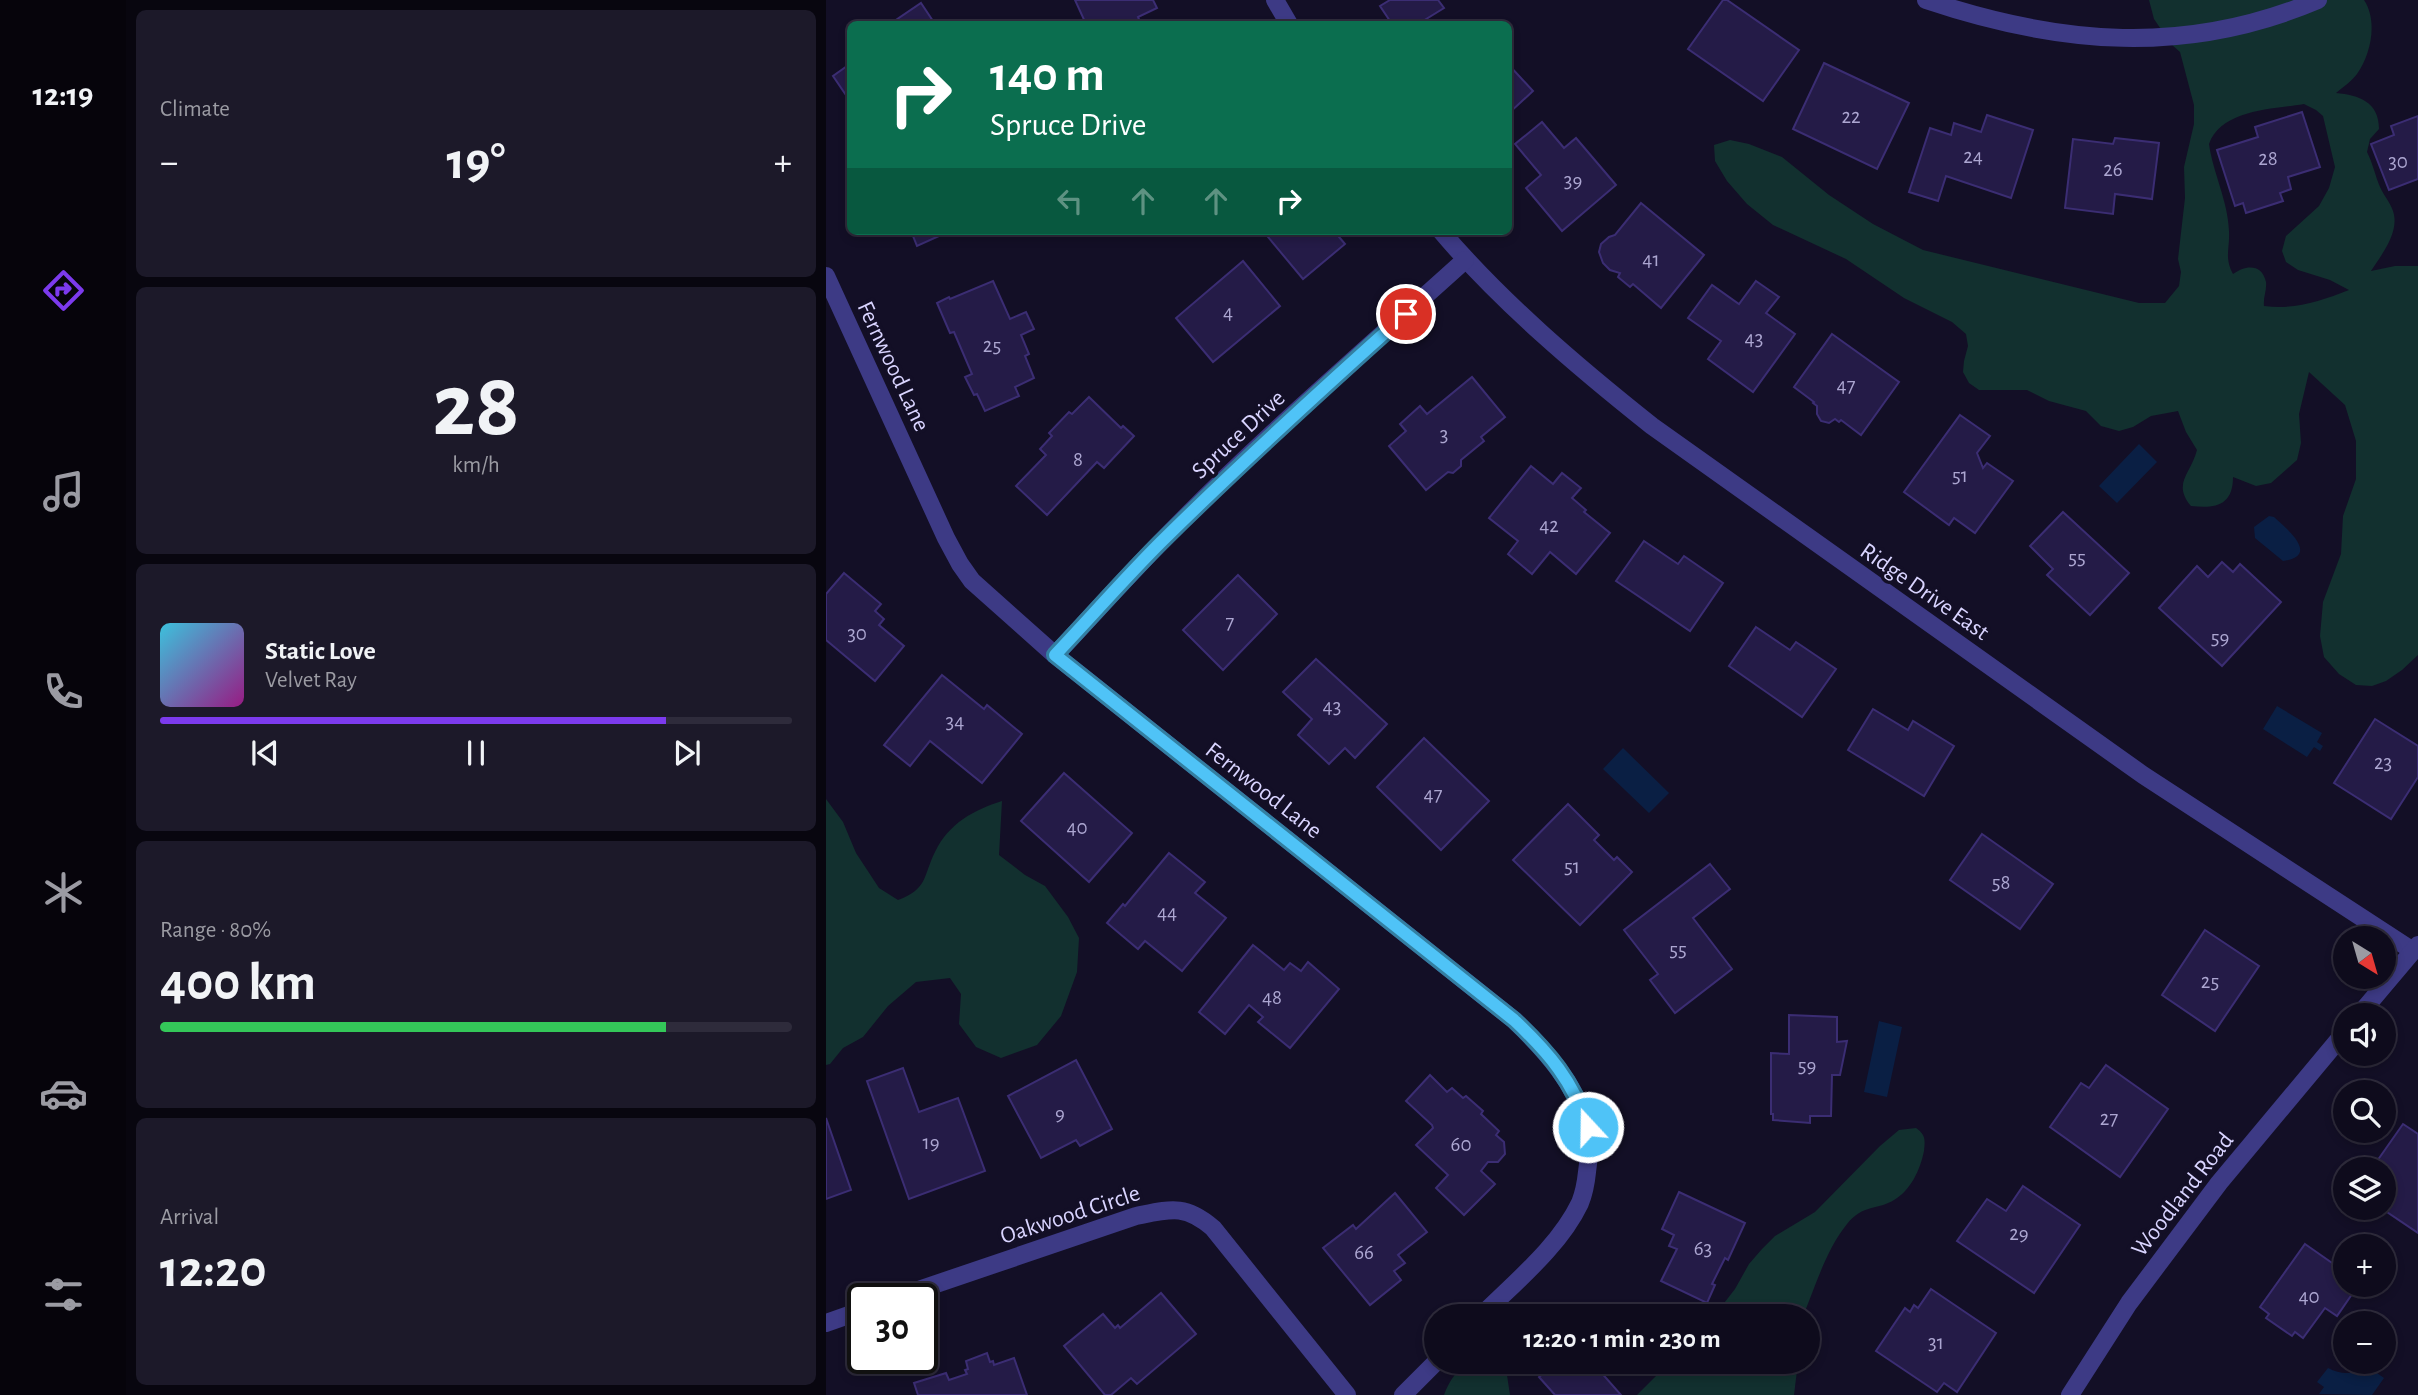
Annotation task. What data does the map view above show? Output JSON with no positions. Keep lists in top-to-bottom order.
{
  "streets": {
    "street": [
      "Fernwood Lane",
      "Spruce Drive",
      "Ridge Drive East",
      "Woodland Road",
      "Oakwood Circle"
    ]
  },
  "crossings": [
    ["Fernwood Lane", "Spruce Drive"],
    ["Spruce Drive", "Ridge Drive East"]
  ],
  "house_numbers": [
    "22",
    "24",
    "28",
    "30",
    "26",
    "39",
    "41",
    "4",
    "43",
    "25",
    "47",
    "3",
    "8",
    "51",
    "42",
    "55",
    "7",
    "30",
    "59",
    "43",
    "34",
    "23",
    "47",
    "40",
    "51",
    "58",
    "44",
    "55",
    "25",
    "48",
    "59",
    "9",
    "27",
    "19",
    "60",
    "29",
    "63",
    "66",
    "40",
    "31"
  ],
  "north": "bottom right",
  "page": {
    "tabs": "12:19",
    "tile": [
      "Climate",
      ["28", "km/h"],
      ["Range · 80%", "400 km"],
      ["Arrival", "12:20"]
    ],
    "turn": ["140 m", "Spruce Drive"],
    "heat": ["−", "19°", "+"],
    "song": ["Static Love", "Velvet Ray"],
    "map_buttons": ["+", "−"],
    "limit": "30",
    "trip": "12:20 · 1 min · 230 m"
  }
}
